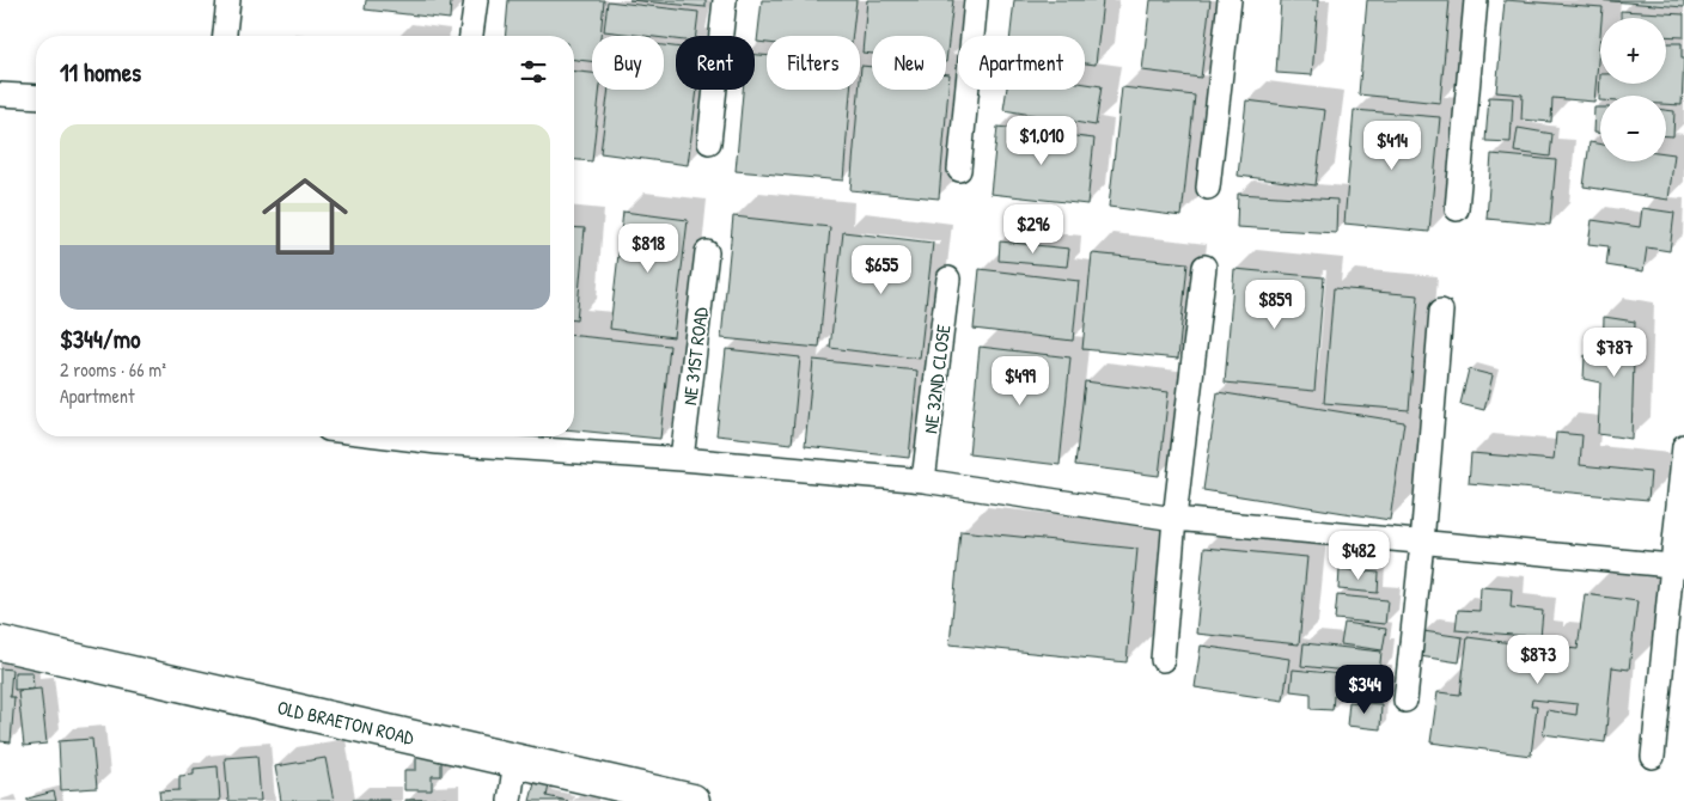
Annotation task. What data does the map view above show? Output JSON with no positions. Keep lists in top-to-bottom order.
{
  "streets": {
    "street": ["NE 31ST ROAD", "NE 32ND CLOSE", "OLD BRAETON ROAD"]
  },
  "page": {
    "map_buttons": ["+", "−"],
    "chip": [
      "Buy",
      "Rent",
      "Filters",
      "New",
      "Apartment"
    ],
    "heading": "11 homes",
    "list": [
      {
        "name": "$344/mo",
        "note": "2 rooms · 66 m² · Apartment"
      }
    ],
    "price": [
      "$1,010",
      "$414",
      "$296",
      "$818",
      "$655",
      "$859",
      "$787",
      "$499",
      "$482",
      "$873",
      "$344"
    ]
  }
}
